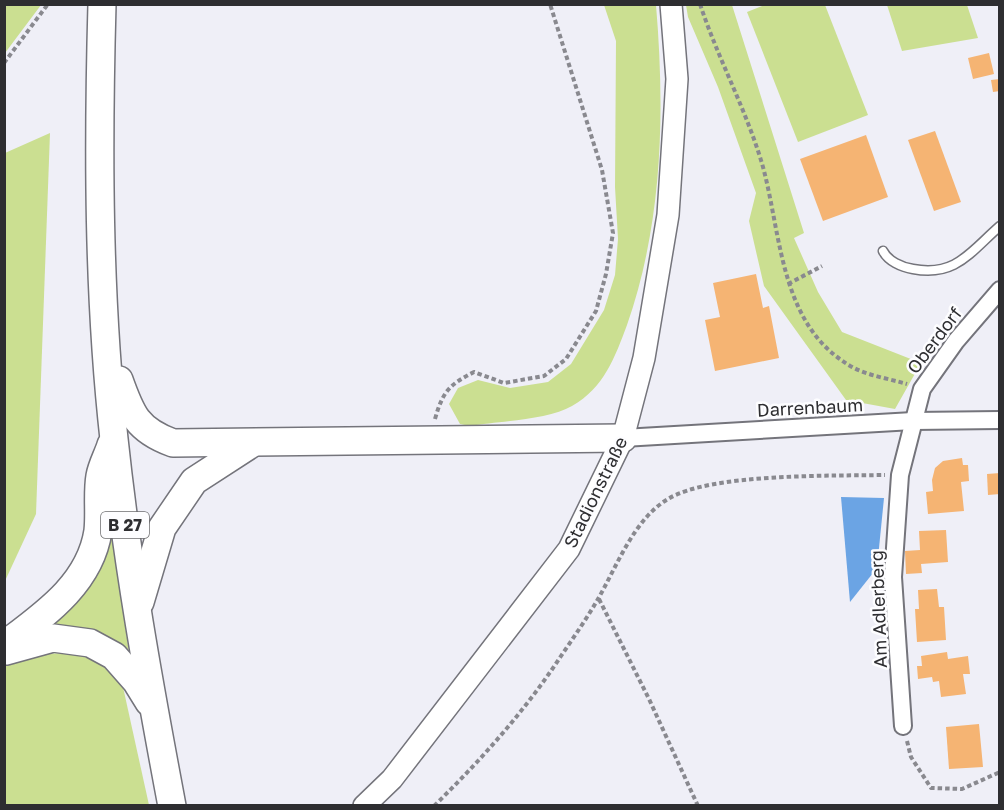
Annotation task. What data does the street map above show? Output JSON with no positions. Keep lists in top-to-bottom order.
{
  "streets": {
    "main road": ["B 27"],
    "street": [
      "Oberdorf",
      "Darrenbaum",
      "Stadionstraße",
      "Am Adlerberg"
    ]
  },
  "crossings": [
    ["Oberdorf", "Darrenbaum"],
    ["Oberdorf", "Am Adlerberg"],
    ["Darrenbaum", "Stadionstraße"],
    ["Darrenbaum", "Am Adlerberg"]
  ]
}
